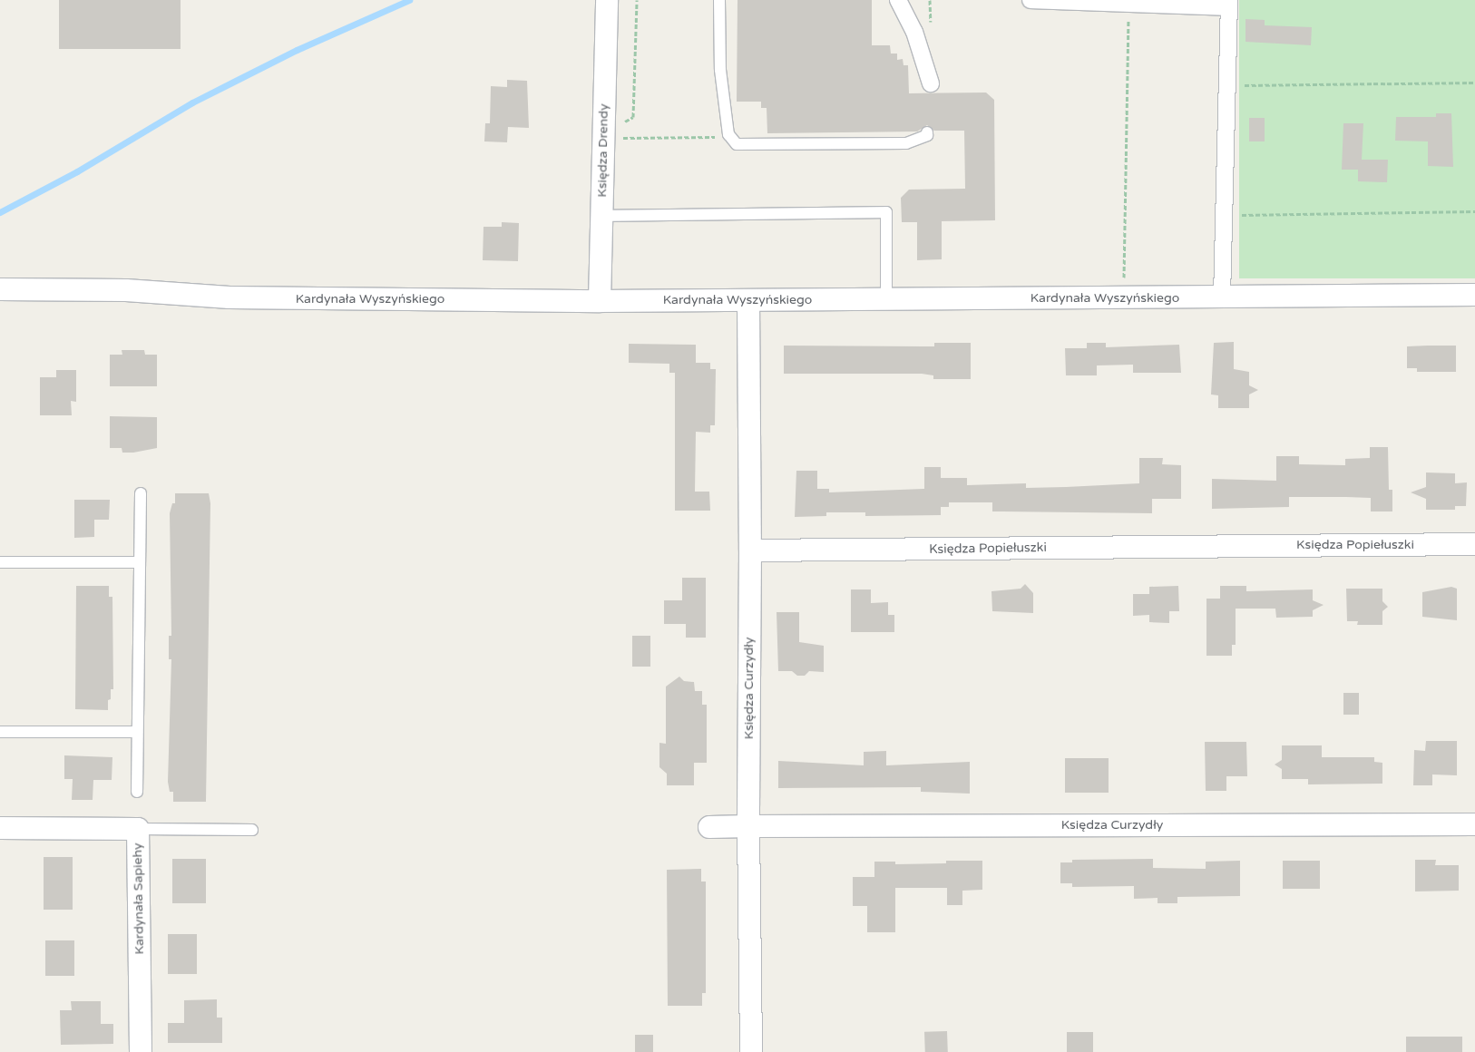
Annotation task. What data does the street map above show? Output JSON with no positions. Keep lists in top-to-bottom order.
{
  "streets": {
    "street": [
      "Księdza Drendy",
      "Kardynała Wyszyńskiego",
      "Księdza Popiełuszki",
      "Księdza Curzydły",
      "Kardynała Sapiehy"
    ]
  },
  "crossings": [
    ["Księdza Drendy", "Kardynała Wyszyńskiego"],
    ["Księdza Popiełuszki", "Księdza Curzydły"]
  ]
}
